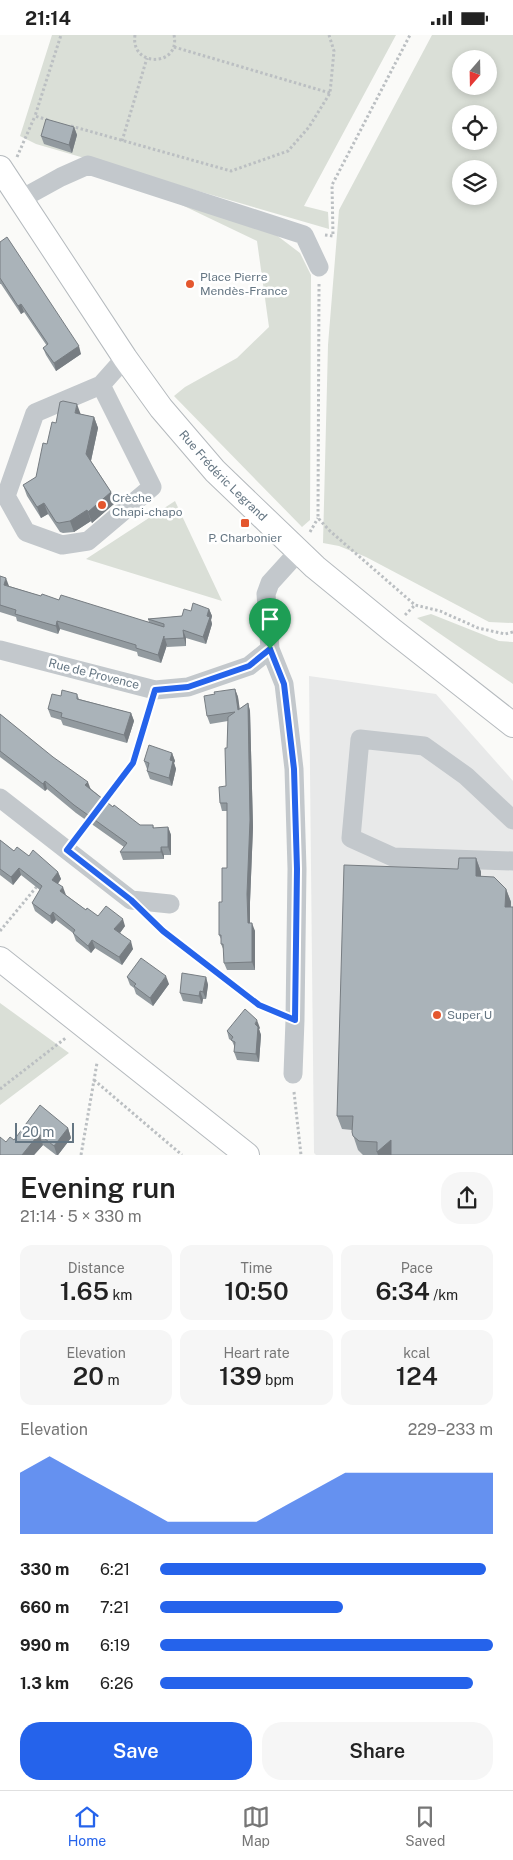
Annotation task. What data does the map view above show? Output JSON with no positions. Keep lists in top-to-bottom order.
{
  "streets": {
    "main road": ["Rue Frédéric Legrand"],
    "street": ["Rue de Provence"]
  },
  "places": {
    "other": ["Place Pierre Mendès-France", "Crèche Chapi-chapo", "Super U"],
    "transit": ["P. Charbonier"]
  },
  "scale_bar": "20 m",
  "north": "bottom",
  "page": {
    "status": "21:14",
    "scale": "20 m",
    "heading": ["Evening run", "21:14 · 5 × 330 m"],
    "stats": [
      ["Distance", "1.65 km"],
      ["Time", "10:50"],
      ["Pace", "6:34 /km"],
      ["Elevation", "20 m"],
      ["Heart rate", "139 bpm"],
      ["kcal", "124"]
    ],
    "chart": ["Elevation", "229–233 m"],
    "list": [
      {
        "name": "330 m",
        "note": "6:21"
      },
      {
        "name": "660 m",
        "note": "7:21"
      },
      {
        "name": "990 m",
        "note": "6:19"
      },
      {
        "name": "1.3 km",
        "note": "6:26"
      }
    ],
    "buttons": ["Save", "Share"],
    "tabs": ["Home", "Map", "Saved"]
  }
}
